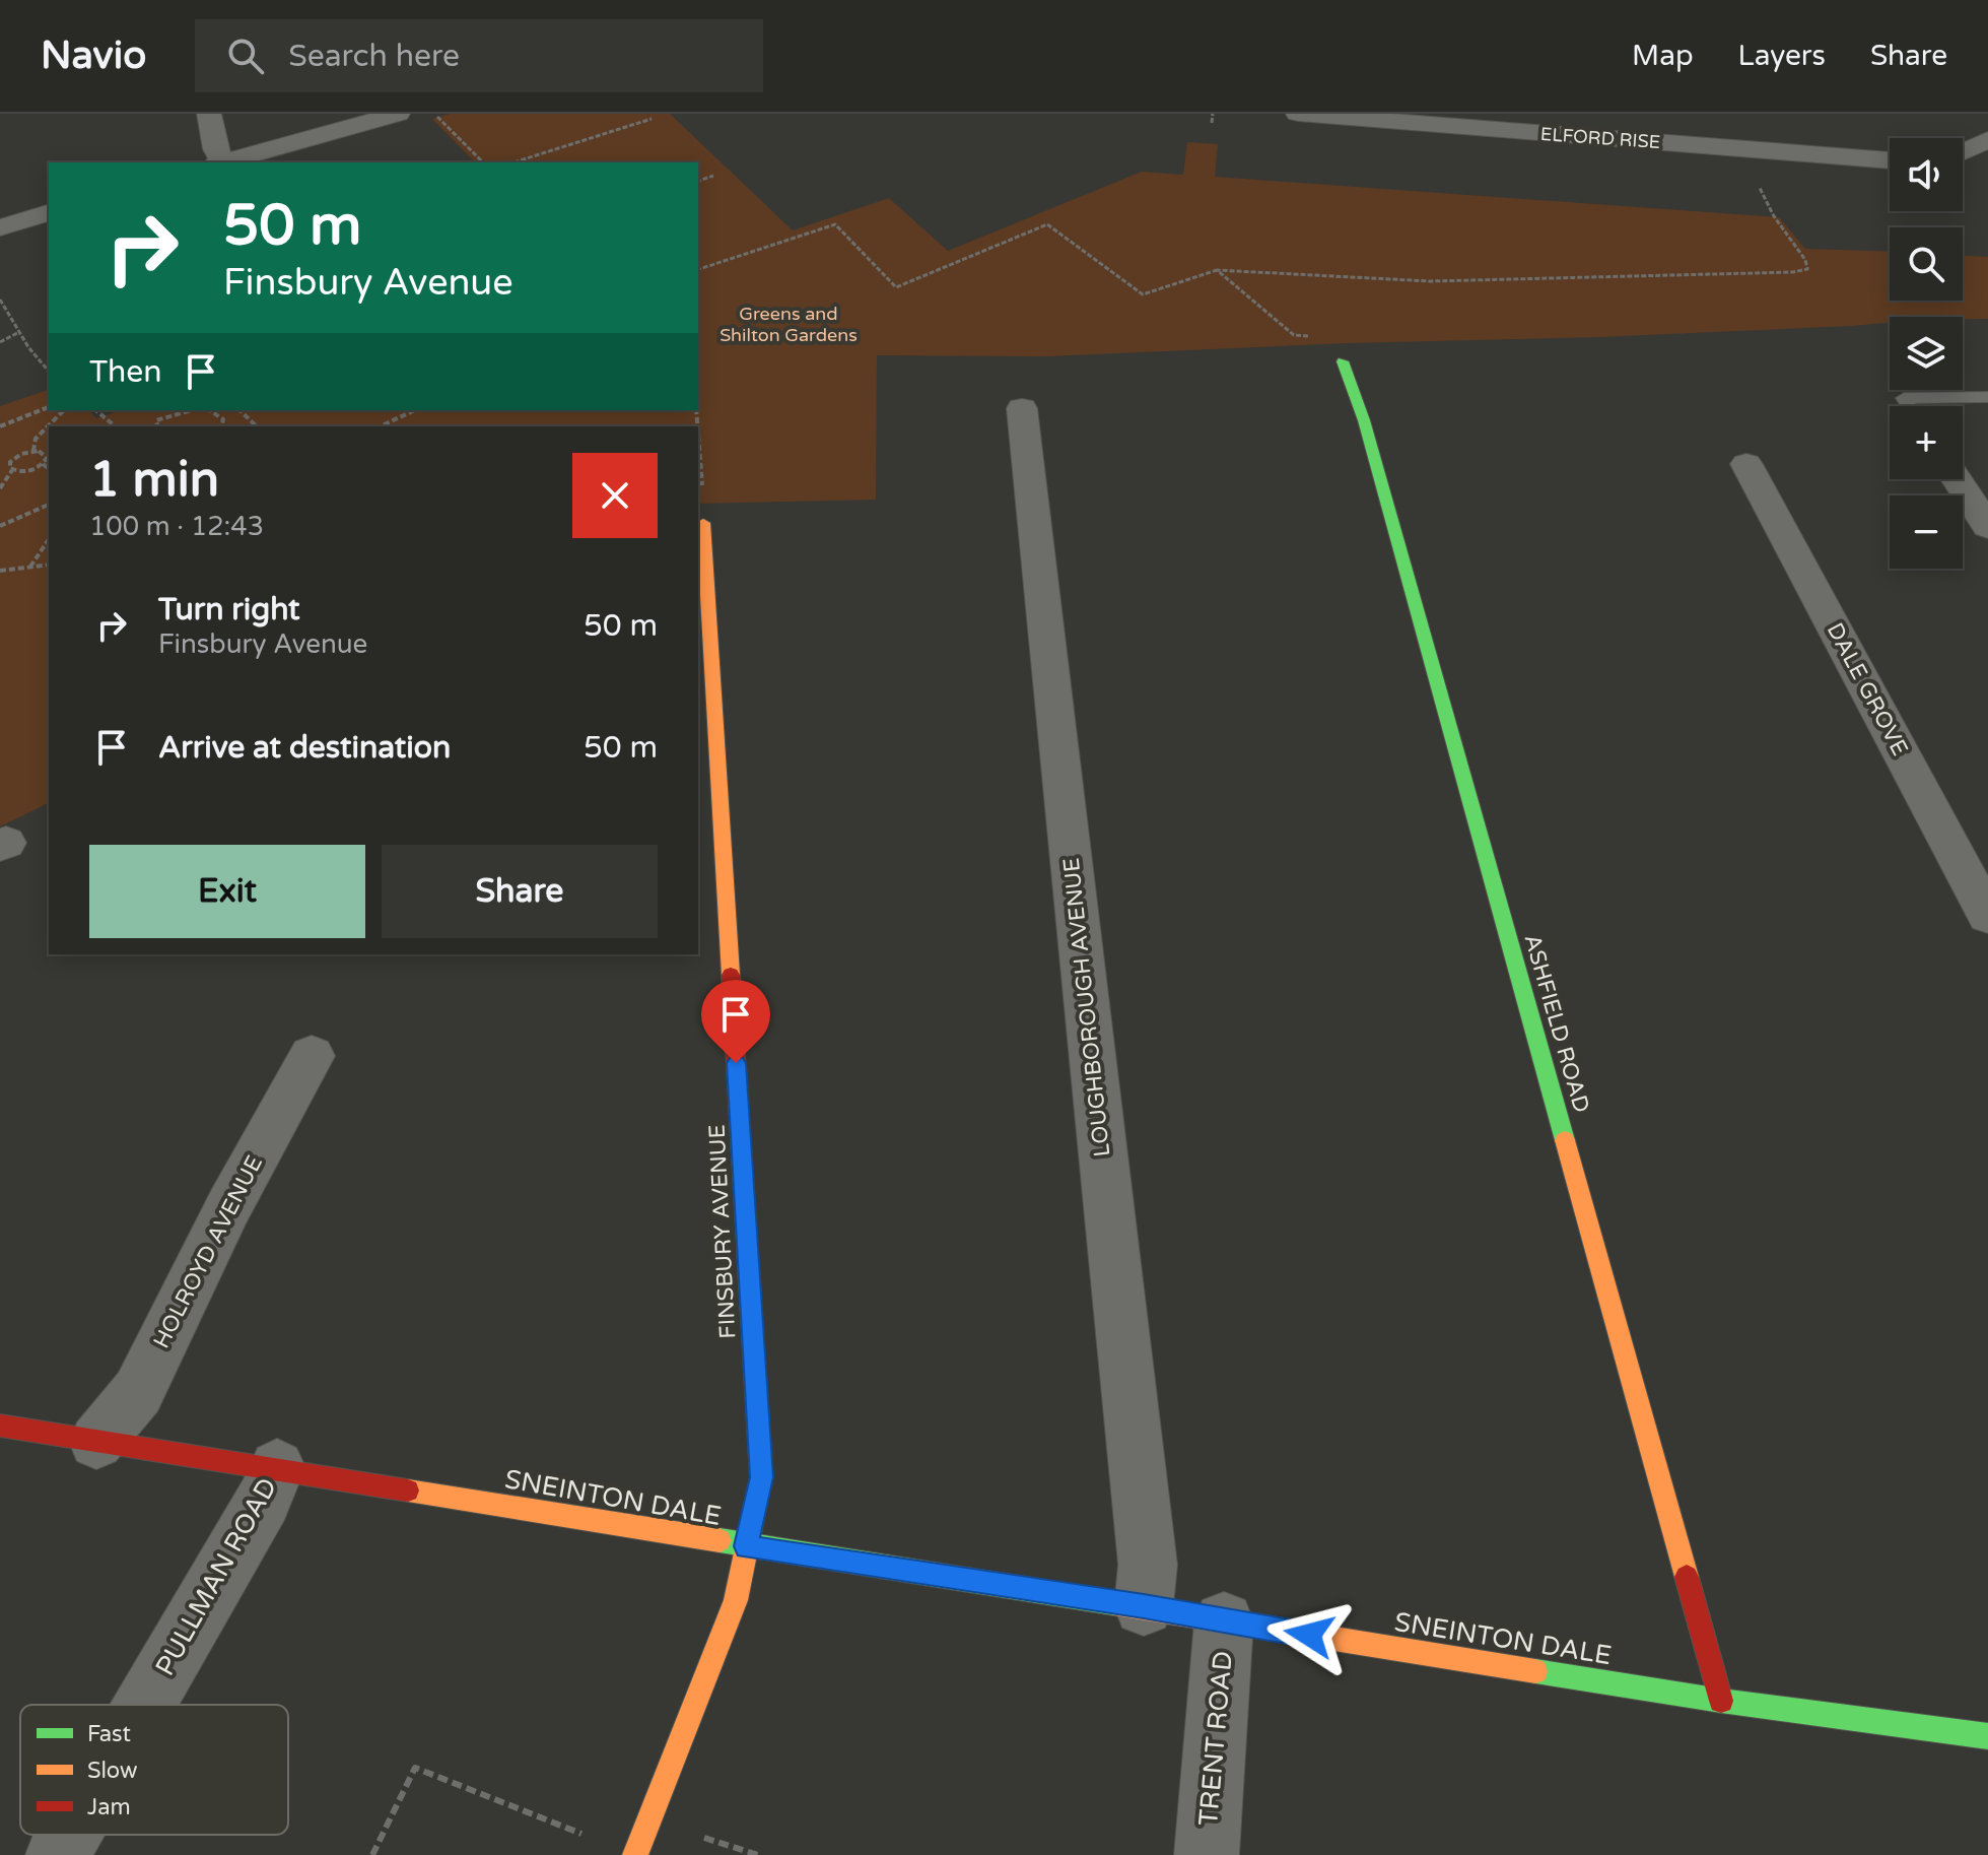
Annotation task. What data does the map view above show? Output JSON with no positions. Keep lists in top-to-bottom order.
{
  "streets": {
    "street": [
      "ELFORD RISE",
      "DALE GROVE",
      "LOUGHBOROUGH AVENUE",
      "ASHFIELD ROAD",
      "FINSBURY AVENUE",
      "HOLROYD AVENUE",
      "SNEINTON DALE",
      "PULLMAN ROAD",
      "TRENT ROAD"
    ]
  },
  "crossings": [
    ["LOUGHBOROUGH AVENUE", "SNEINTON DALE"],
    ["ASHFIELD ROAD", "SNEINTON DALE"],
    ["FINSBURY AVENUE", "SNEINTON DALE"],
    ["HOLROYD AVENUE", "SNEINTON DALE"],
    ["SNEINTON DALE", "PULLMAN ROAD"],
    ["SNEINTON DALE", "TRENT ROAD"]
  ],
  "parks": ["Greens and Shilton Gardens"],
  "legend": ["Fast", "Slow", "Jam"],
  "page": {
    "header": "Navio",
    "search": "Search here",
    "nav": ["Map", "Layers", "Share"],
    "map_buttons": ["+", "−"],
    "turn": ["50 m", "Finsbury Avenue"],
    "then": "Then",
    "heading": ["1 min", "100 m · 12:43"],
    "list": [
      {
        "name": "Turn right",
        "note": "Finsbury Avenue",
        "value": "50 m"
      },
      {
        "name": "Arrive at destination",
        "value": "50 m"
      }
    ],
    "buttons": ["Exit", "Share"]
  }
}
